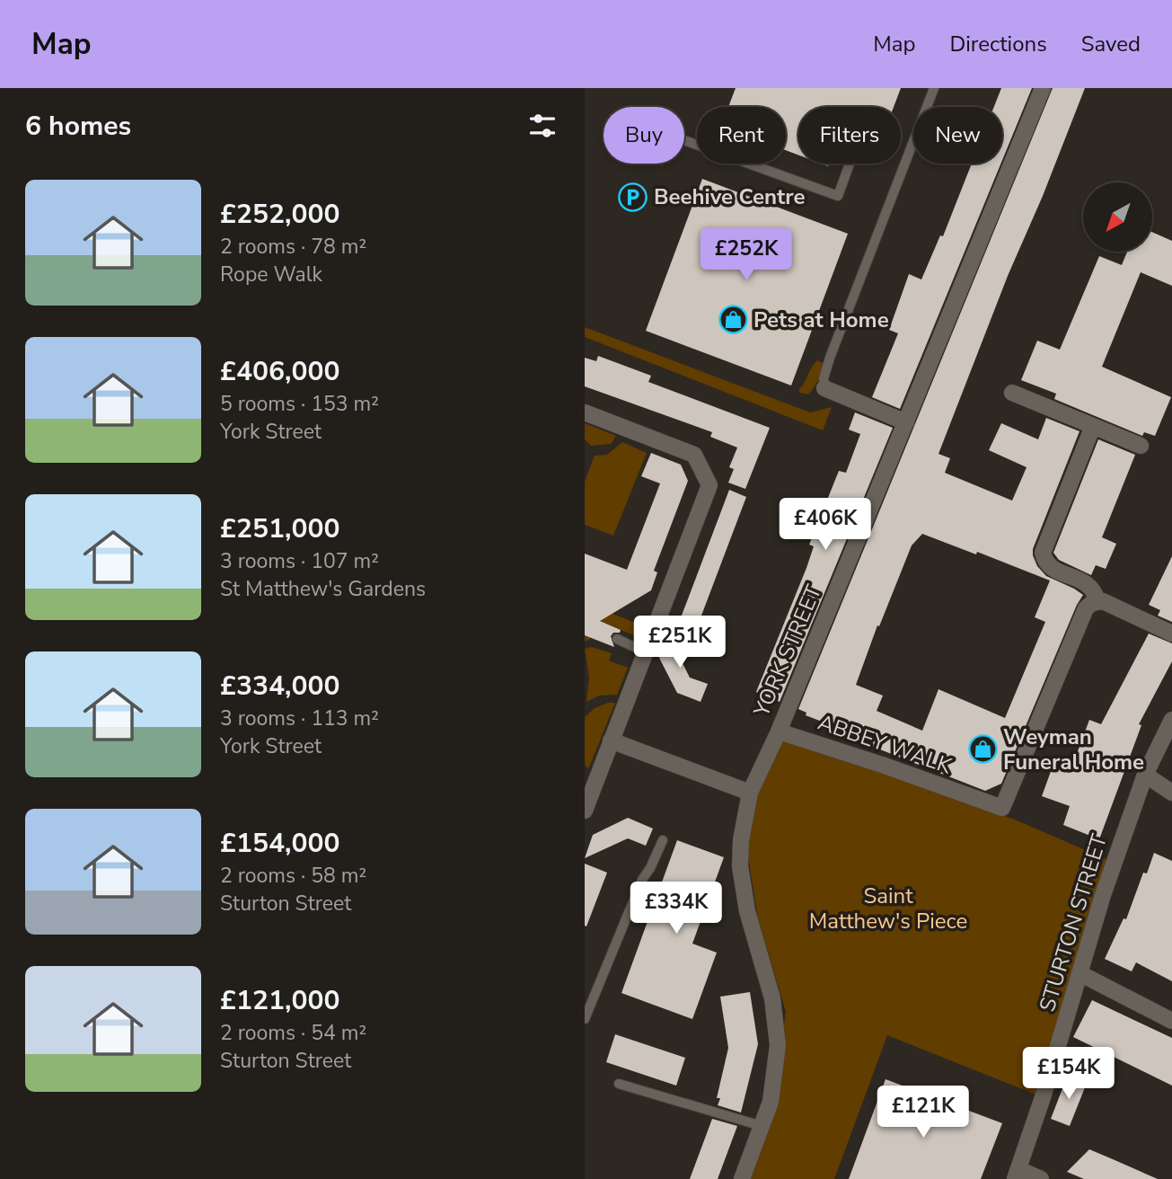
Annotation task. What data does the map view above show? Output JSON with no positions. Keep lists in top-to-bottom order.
{
  "streets": {
    "street": ["YORK STREET", "ABBEY WALK", "STURTON STREET"]
  },
  "crossings": [
    ["YORK STREET", "ABBEY WALK"]
  ],
  "parks": ["Saint Matthew's Piece"],
  "places": {
    "parking": ["Beehive Centre"],
    "shop": ["Pets at Home", "Weyman Funeral Home"]
  },
  "north": "bottom left",
  "page": {
    "header": "Map",
    "nav": ["Map", "Directions", "Saved"],
    "heading": "6 homes",
    "chip": [
      "Buy",
      "Rent",
      "Filters",
      "New"
    ],
    "list": [
      {
        "name": "£252,000",
        "note": "2 rooms · 78 m² · Rope Walk"
      },
      {
        "name": "£406,000",
        "note": "5 rooms · 153 m² · York Street"
      },
      {
        "name": "£251,000",
        "note": "3 rooms · 107 m² · St Matthew's Gardens"
      },
      {
        "name": "£334,000",
        "note": "3 rooms · 113 m² · York Street"
      },
      {
        "name": "£154,000",
        "note": "2 rooms · 58 m² · Sturton Street"
      },
      {
        "name": "£121,000",
        "note": "2 rooms · 54 m² · Sturton Street"
      }
    ],
    "price": [
      "£252K",
      "£406K",
      "£251K",
      "£334K",
      "£154K",
      "£121K"
    ]
  }
}
